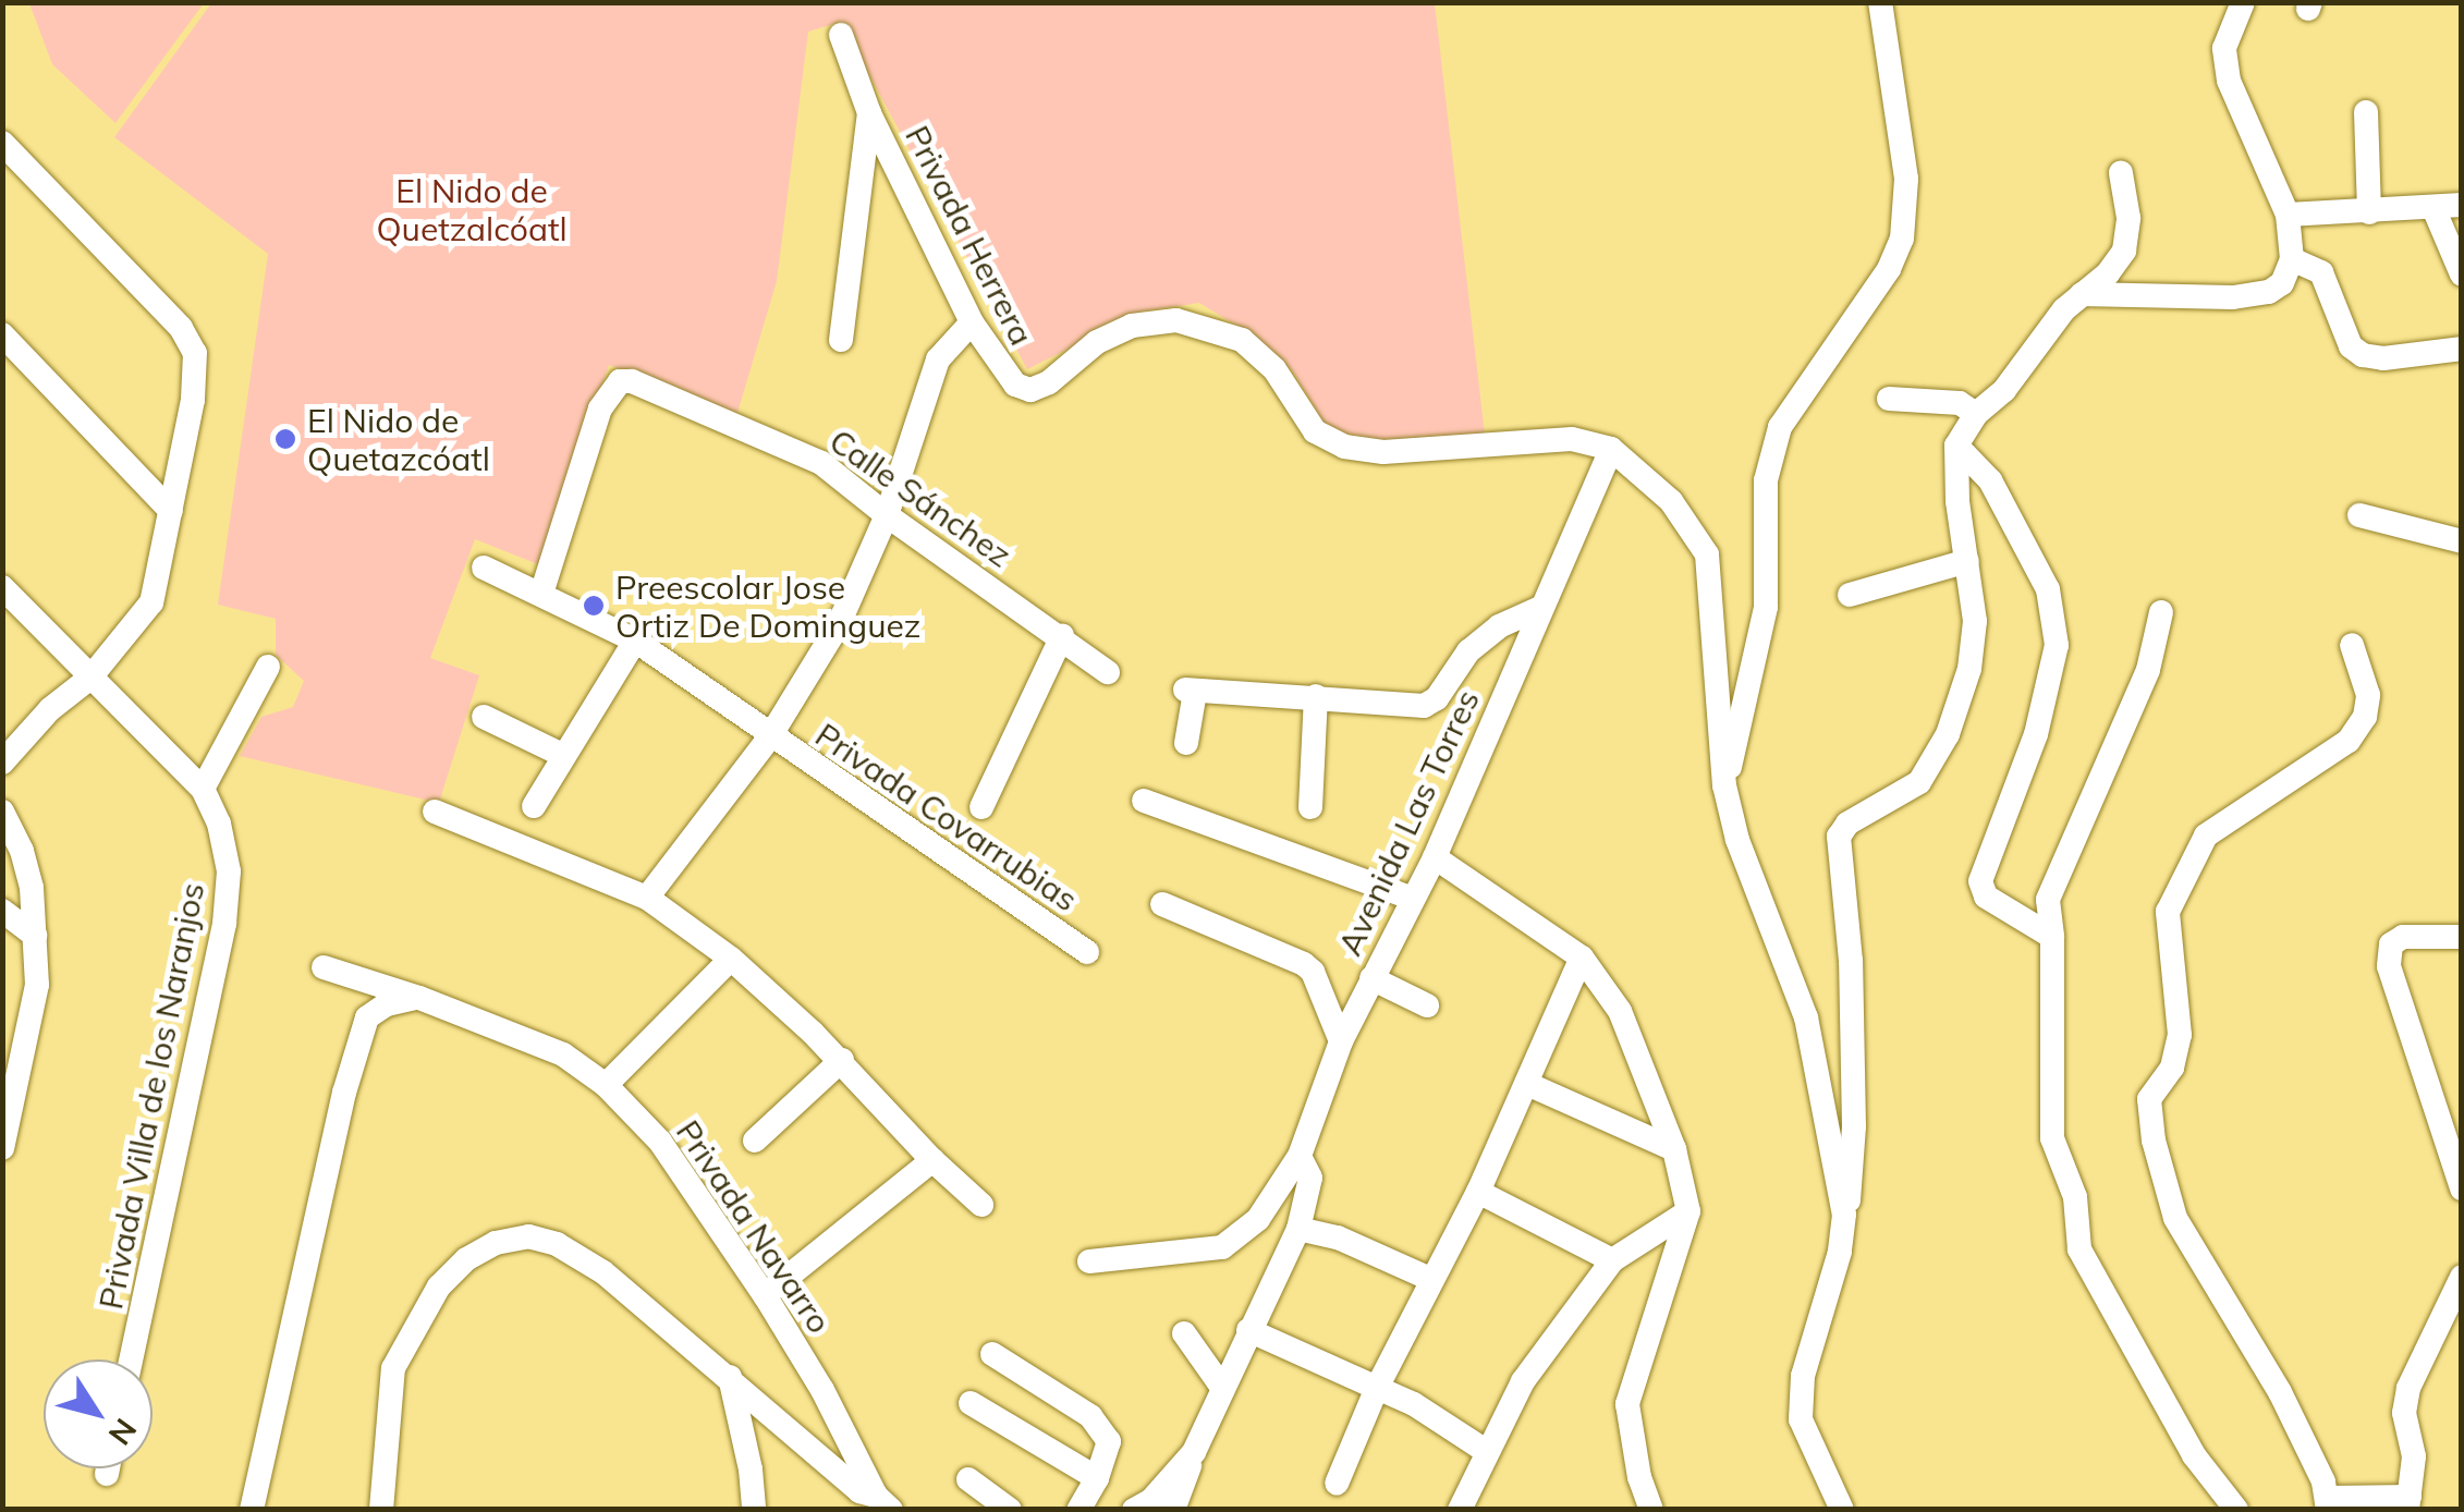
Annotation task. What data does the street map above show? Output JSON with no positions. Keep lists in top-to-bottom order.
{
  "streets": {
    "street": [
      "Privada Herrera",
      "Calle Sánchez",
      "Privada Covarrubias",
      "Avenida Las Torres",
      "Privada Villa de los Naranjos",
      "Privada Navarro"
    ]
  },
  "crossings": [
    ["Privada Herrera", "Avenida Las Torres"],
    ["Calle Sánchez", "Privada Covarrubias"]
  ],
  "parks": ["El Nido de Quetzalcóatl"],
  "places": ["El Nido de Quetazcóatl", "Preescolar Jose Ortiz De Dominguez"],
  "north": "bottom right"
}
